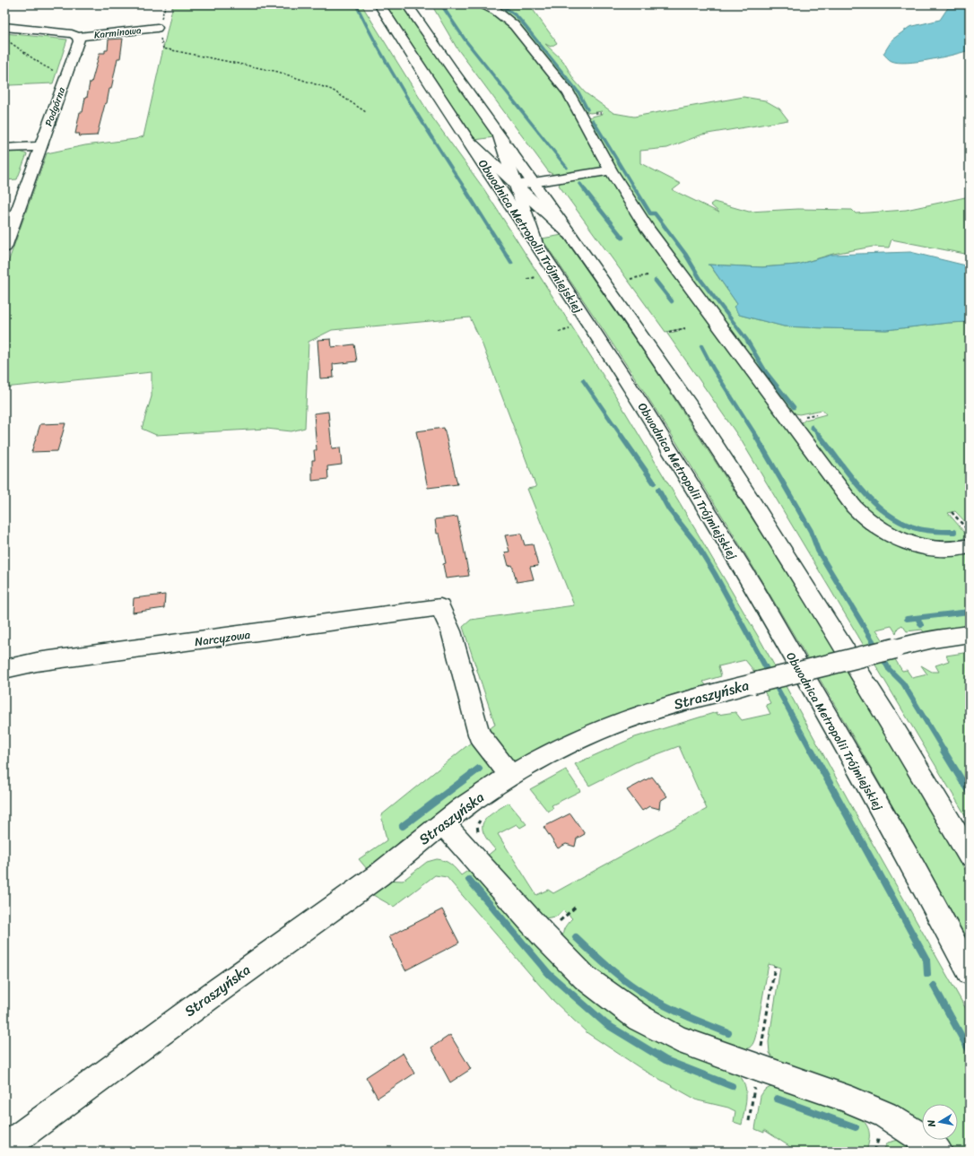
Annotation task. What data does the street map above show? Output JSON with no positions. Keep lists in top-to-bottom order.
{
  "streets": {
    "main road": [
      "Karminowa",
      "Podgórna",
      "Obwodnica Metropolii Trójmiejskiej",
      "Narcyzowa",
      "Straszyńska"
    ]
  },
  "crossings": [
    ["Karminowa", "Podgórna"],
    ["Narcyzowa", "Straszyńska"]
  ],
  "north": "left"
}
